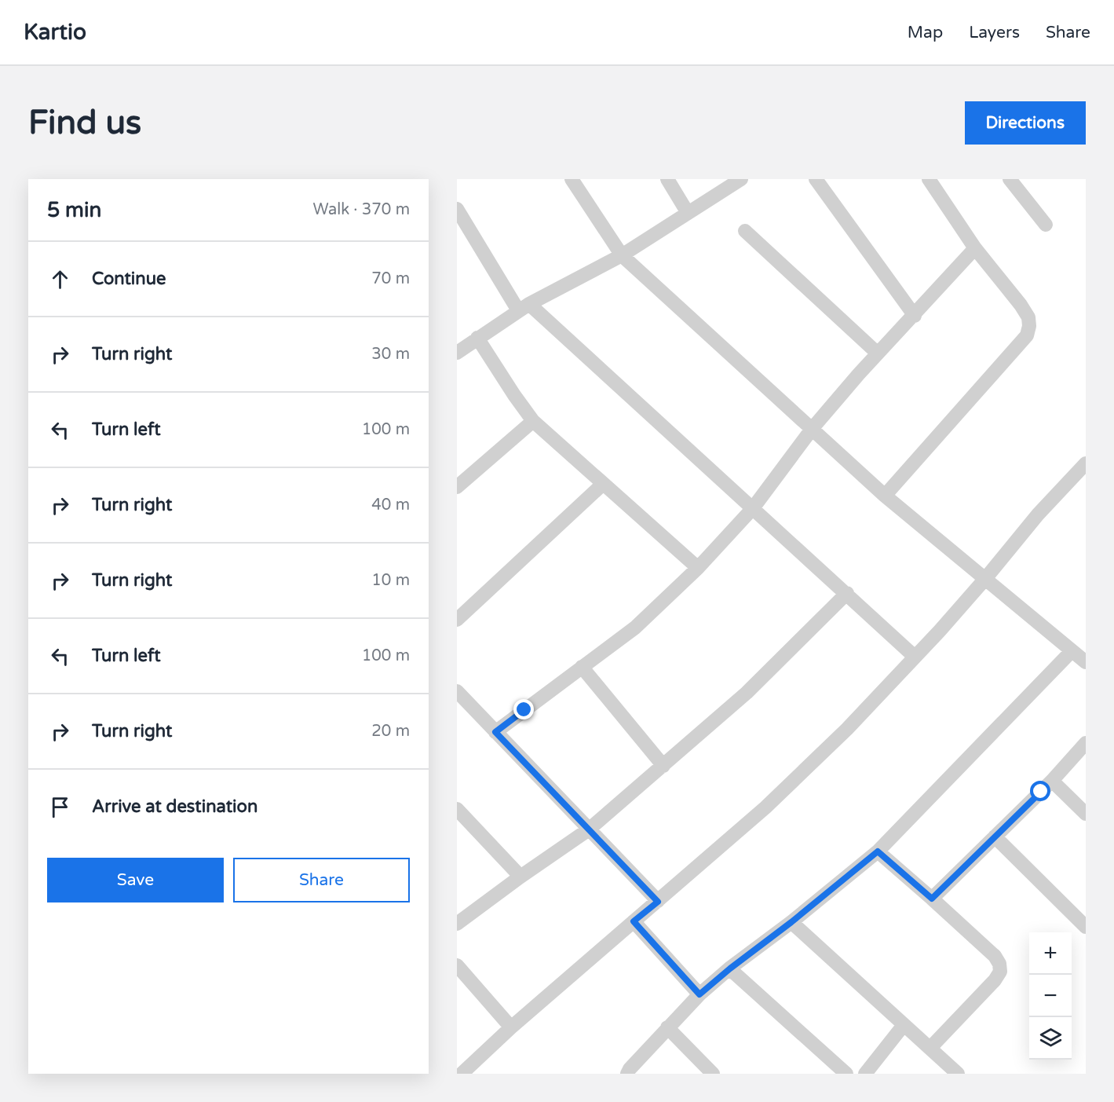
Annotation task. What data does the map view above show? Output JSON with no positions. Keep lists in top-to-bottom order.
{
  "page": {
    "header": "Kartio",
    "nav": ["Map", "Layers", "Share"],
    "buttons": [
      "Directions",
      ["Save", "Share"]
    ],
    "title": "Find us",
    "heading": ["5 min", "Walk · 370 m"],
    "list": [
      ["Continue", "70 m"],
      ["Turn right", "30 m"],
      ["Turn left", "100 m"],
      ["Turn right", "40 m"],
      ["Turn right", "10 m"],
      ["Turn left", "100 m"],
      ["Turn right", "20 m"],
      "Arrive at destination"
    ],
    "map_buttons": ["+", "−"]
  }
}
